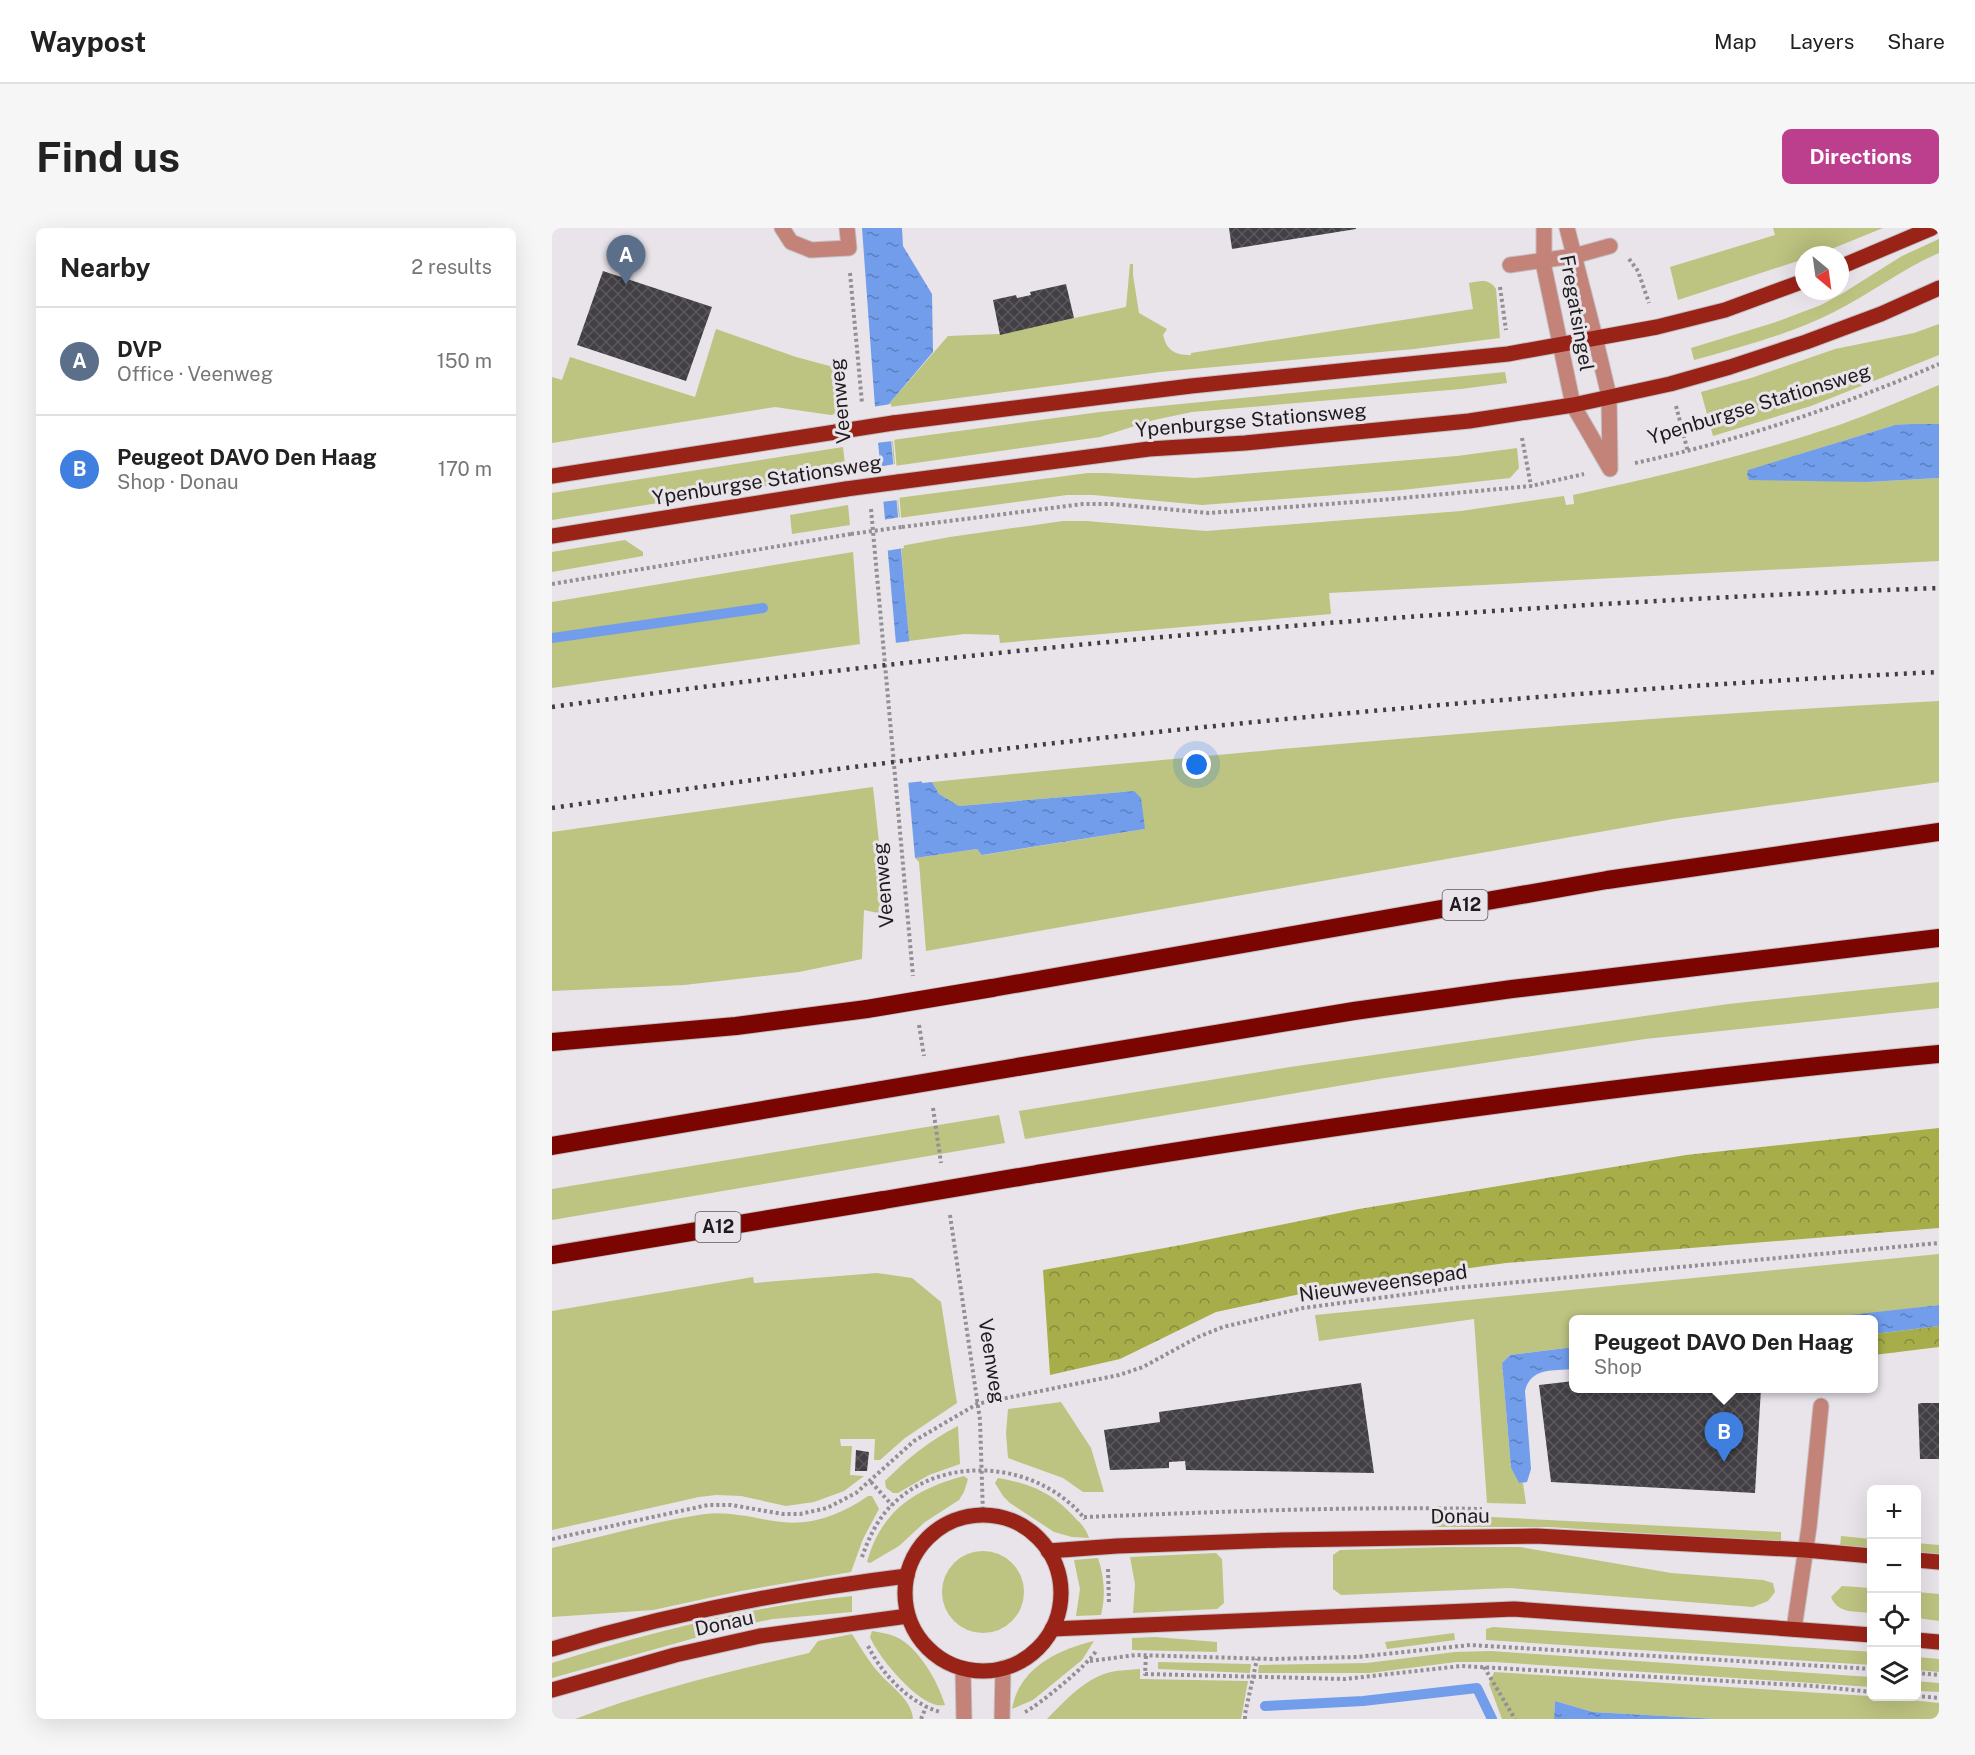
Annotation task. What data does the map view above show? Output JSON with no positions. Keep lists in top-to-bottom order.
{
  "streets": {
    "highway": ["A12"],
    "main road": ["Ypenburgse Stationsweg", "Donau"],
    "street": ["Fregatsingel"],
    "path": ["Veenweg", "Nieuweveensepad"]
  },
  "crossings": [
    ["Fregatsingel", "Ypenburgse Stationsweg"],
    ["Veenweg", "Nieuweveensepad"],
    ["Veenweg", "Donau"]
  ],
  "north": "bottom right",
  "page": {
    "header": "Waypost",
    "nav": ["Map", "Layers", "Share"],
    "buttons": "Directions",
    "title": "Find us",
    "heading": ["Nearby", "2 results"],
    "pins": ["A", "B"],
    "list": [
      {
        "mark": "A",
        "name": "DVP",
        "note": "Office · Veenweg",
        "value": "150 m"
      },
      {
        "mark": "B",
        "name": "Peugeot DAVO Den Haag",
        "note": "Shop · Donau",
        "value": "170 m"
      }
    ],
    "popup": ["Peugeot DAVO Den Haag", "Shop"],
    "map_buttons": ["+", "−"]
  }
}
